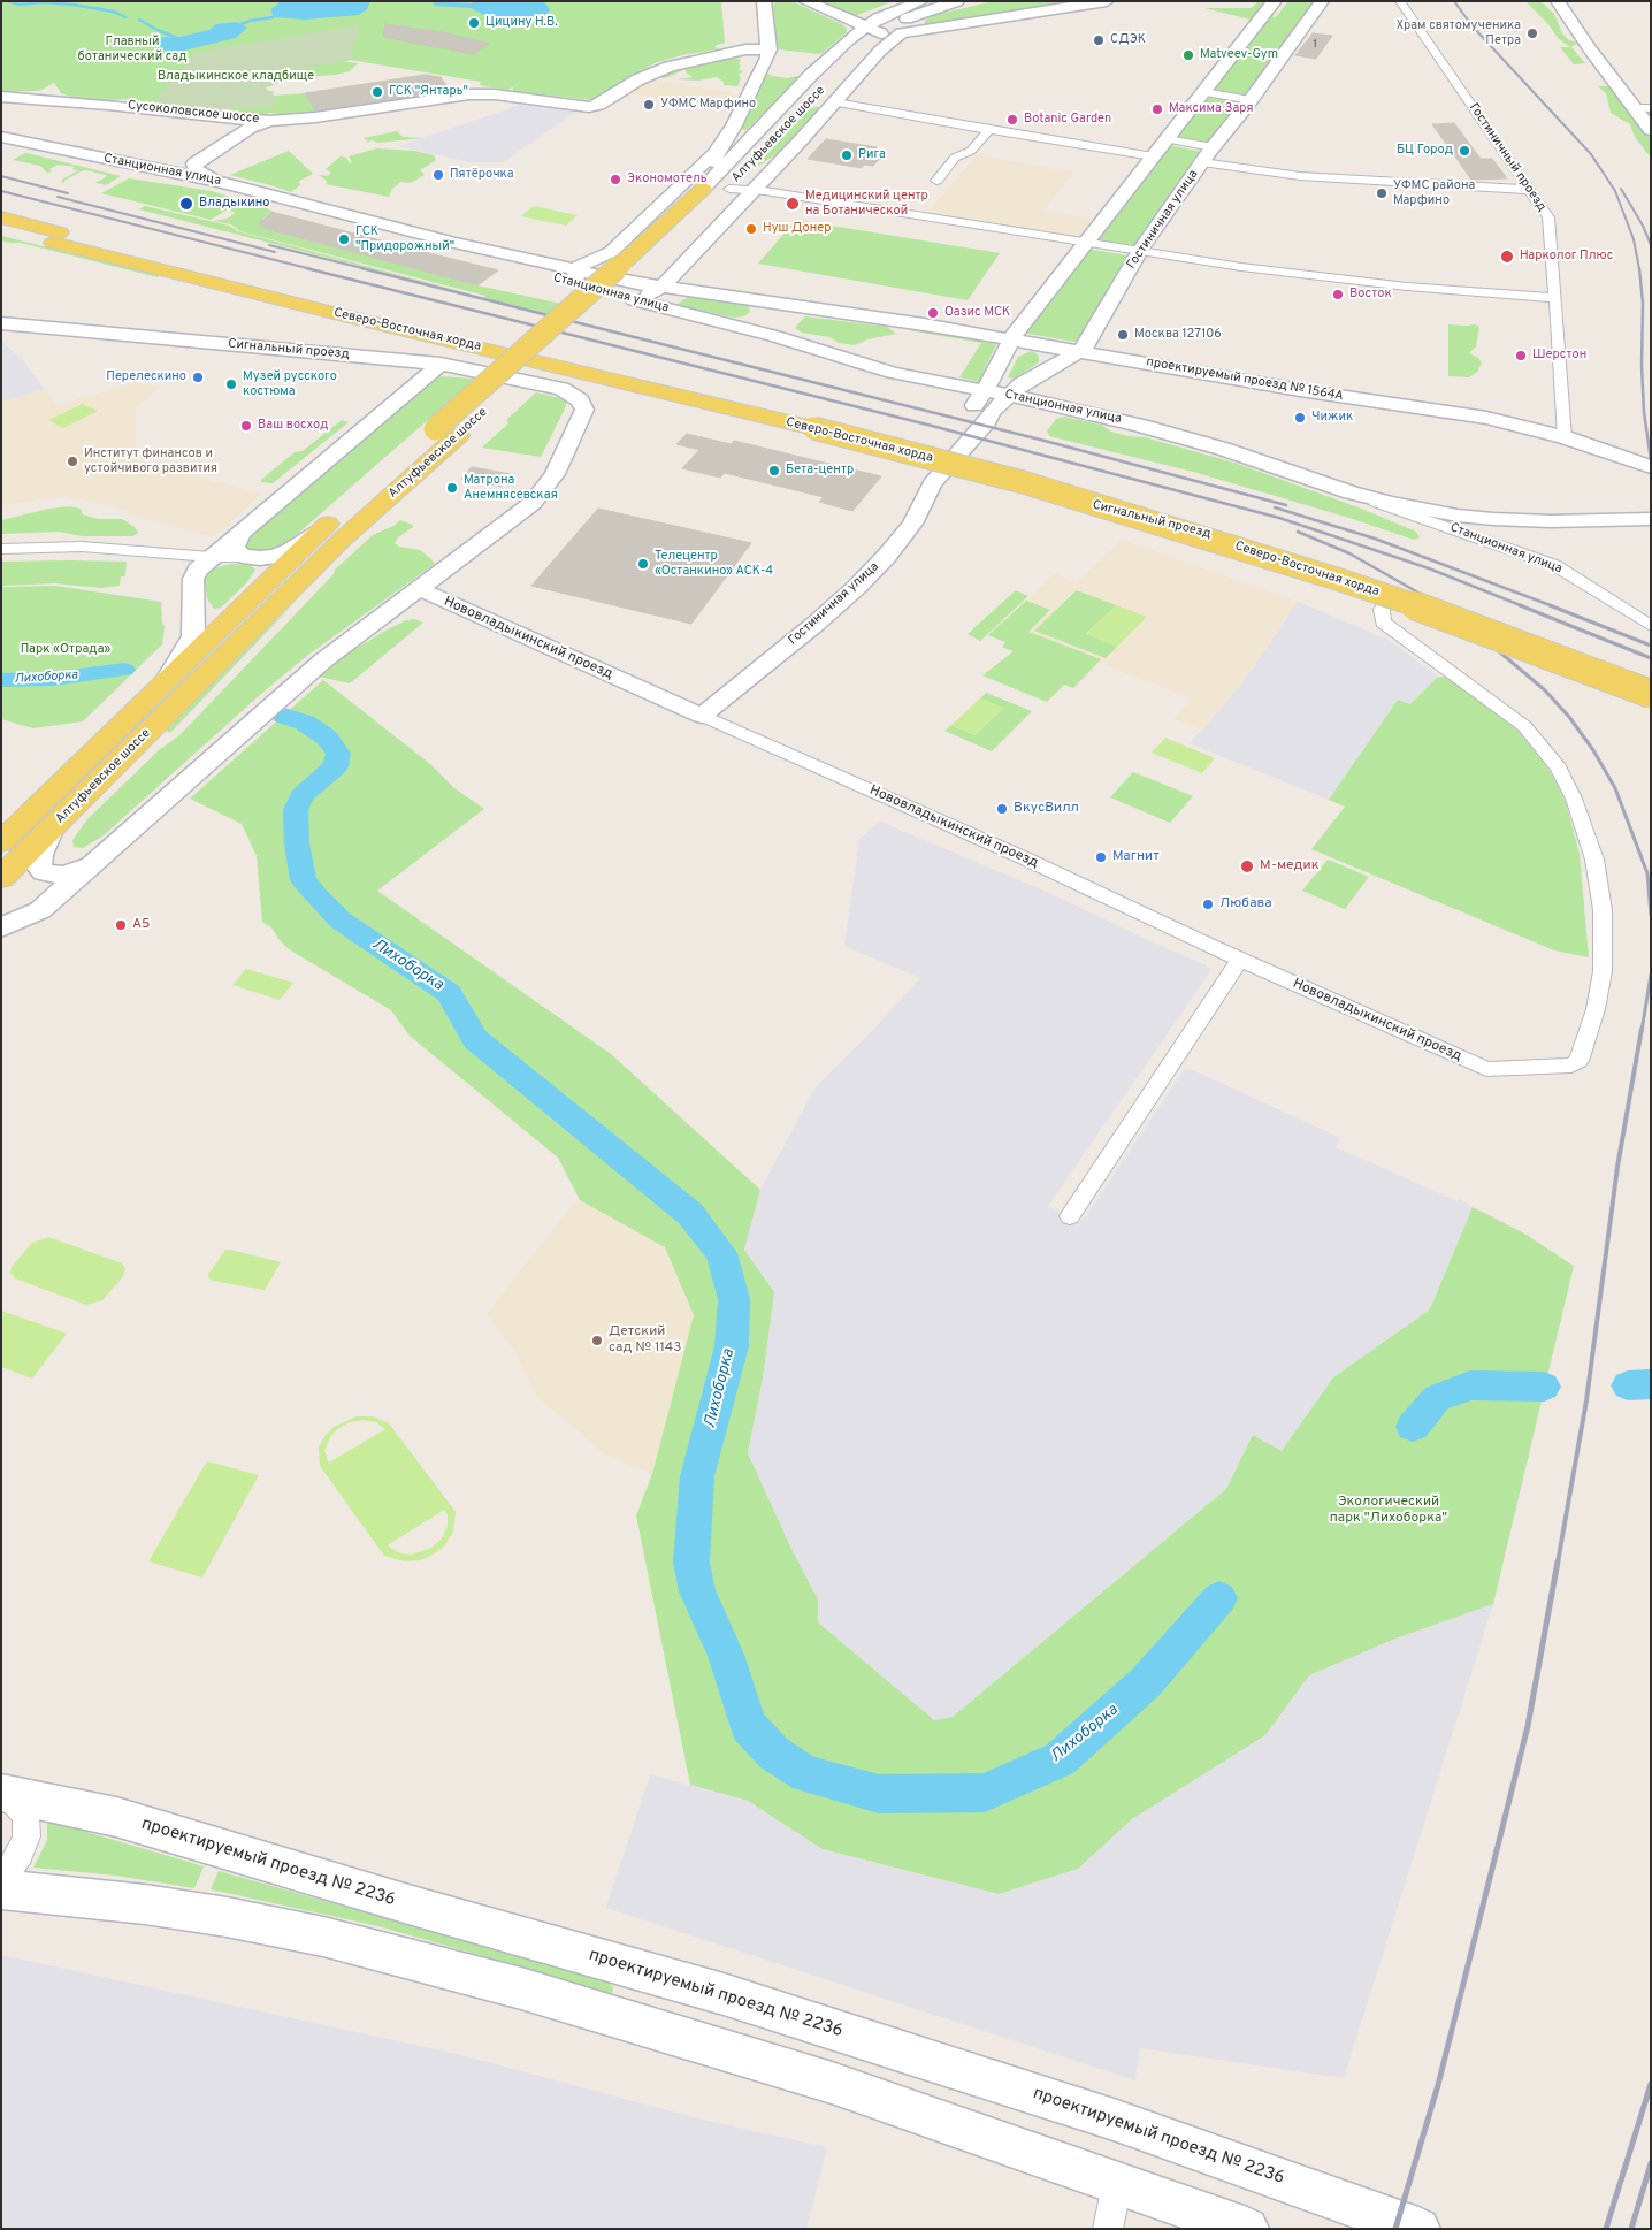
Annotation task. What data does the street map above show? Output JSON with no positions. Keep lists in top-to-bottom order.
{
  "streets": {
    "main road": [
      "Сусоколовское шоссе",
      "Алтуфьевское шоссе",
      "Станционная улица",
      "Гостиничная улица",
      "Северо-Восточная хорда",
      "Сигнальный проезд",
      "проектируемый проезд № 1564А",
      "Нововладыкинский проезд",
      "проектируемый проезд № 2236"
    ],
    "street": ["Гостиничный проезд"]
  },
  "crossings": [
    ["Сусоколовское шоссе", "Станционная улица"],
    ["Гостиничный проезд", "проектируемый проезд № 1564А"],
    ["Станционная улица", "Гостиничная улица"],
    ["Станционная улица", "проектируемый проезд № 1564А"],
    ["Гостиничная улица", "Сигнальный проезд"],
    ["Гостиничная улица", "проектируемый проезд № 1564А"],
    ["Гостиничная улица", "Нововладыкинский проезд"],
    ["Северо-Восточная хорда", "Сигнальный проезд"],
    ["Сигнальный проезд", "Нововладыкинский проезд"]
  ],
  "water": ["Лихоборка"],
  "parks": [
    "Главный ботанический сад",
    "Владыкинское кладбище",
    "Парк «Отрада»",
    "Экологический парк \"Лихоборка\""
  ],
  "places": [
    "Цицину Н.В.",
    "Храм святомученика Петра",
    "СДЭК",
    "Matveev-Gym",
    "ГСК \"Янтарь\"",
    "УФМС Марфино",
    "Максима Заря",
    "Botanic Garden",
    "БЦ Город",
    "Рига",
    "Пятёрочка",
    "Экономотель",
    "УФМС района Марфино",
    "Владыкино",
    "Медицинский центр на Ботанической",
    "Нуш Донер",
    "ГСК \"Придорожный\"",
    "Нарколог Плюс",
    "Восток",
    "Оазис МСК",
    "Москва 127106",
    "Шерстон",
    "Перелескино",
    "Музей русского костюма",
    "Чижик",
    "Ваш восход",
    "Институт финансов и устойчивого развития",
    "Бета-центр",
    "Матрона Анемнясевская",
    "Телецентр «Останкино» АСК-4",
    "ВкусВилл",
    "Магнит",
    "М-медик",
    "Любава",
    "А5",
    "Детский сад № 1143"
  ],
  "house_numbers": ["1"]
}
